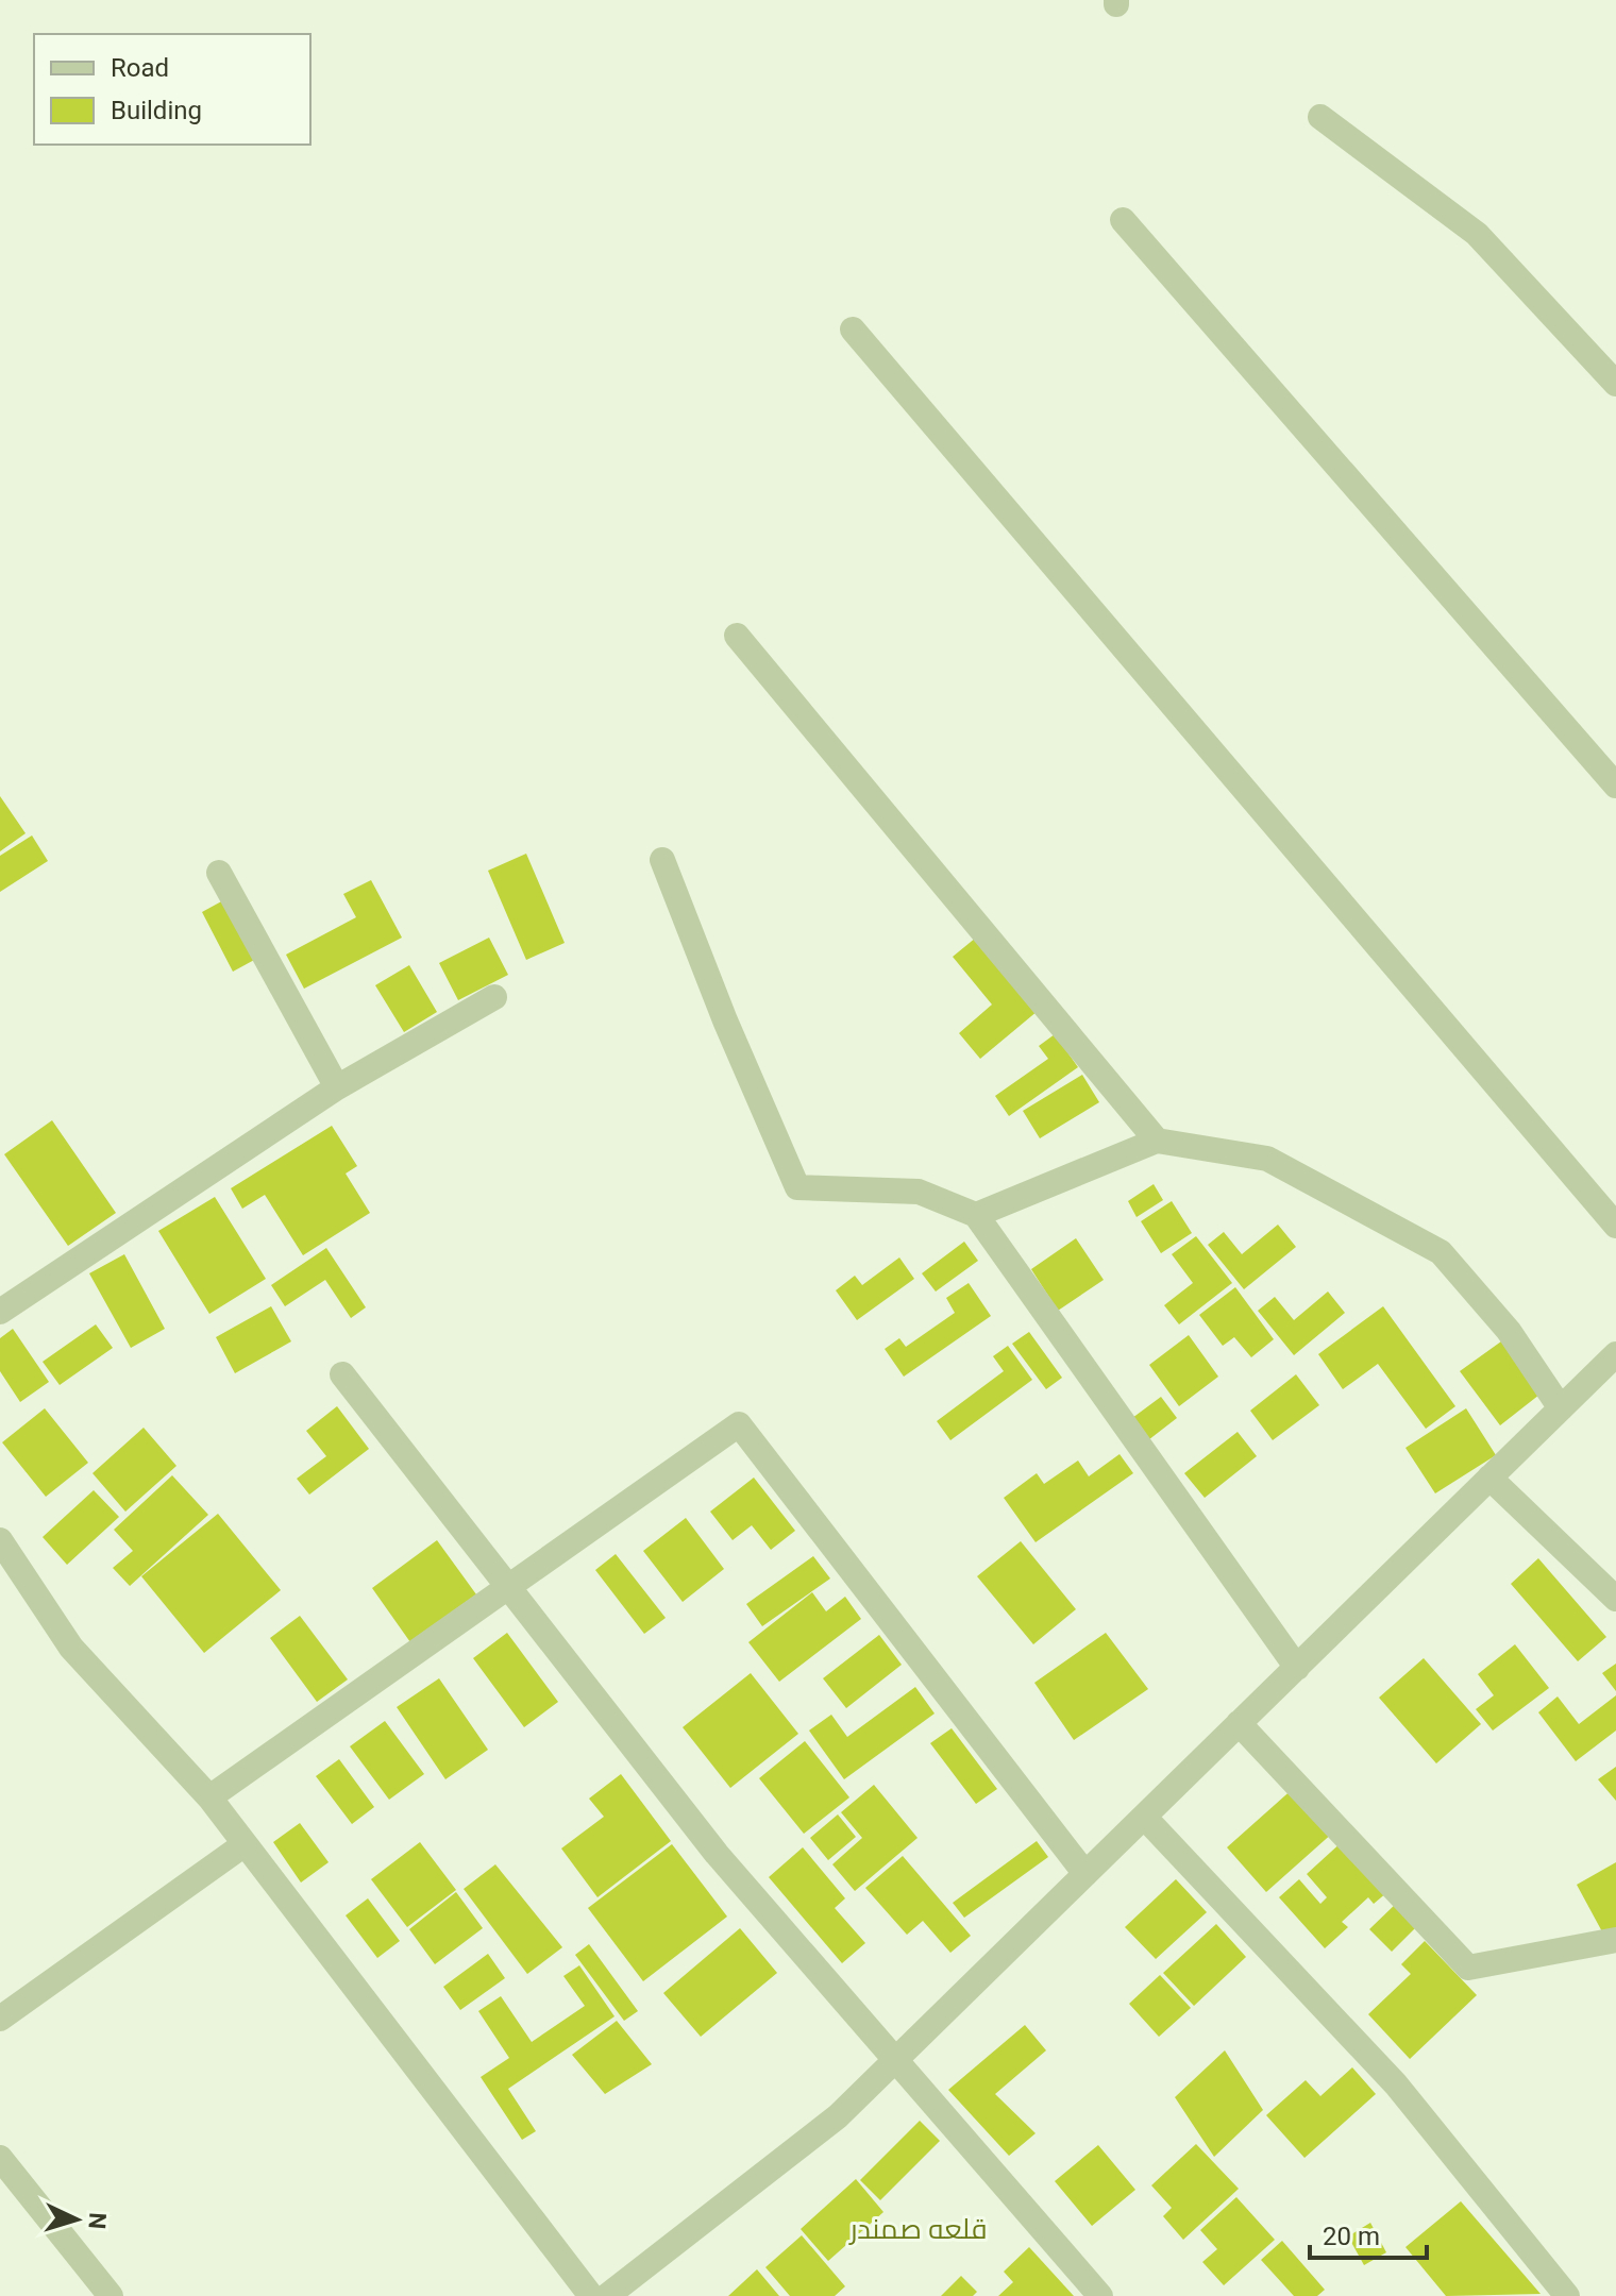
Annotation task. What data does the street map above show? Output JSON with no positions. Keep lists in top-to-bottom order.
{
  "districts": ["قلعه صمندر"],
  "legend": ["Road", "Building"],
  "scale_bar": "20 m",
  "north": "right"
}
